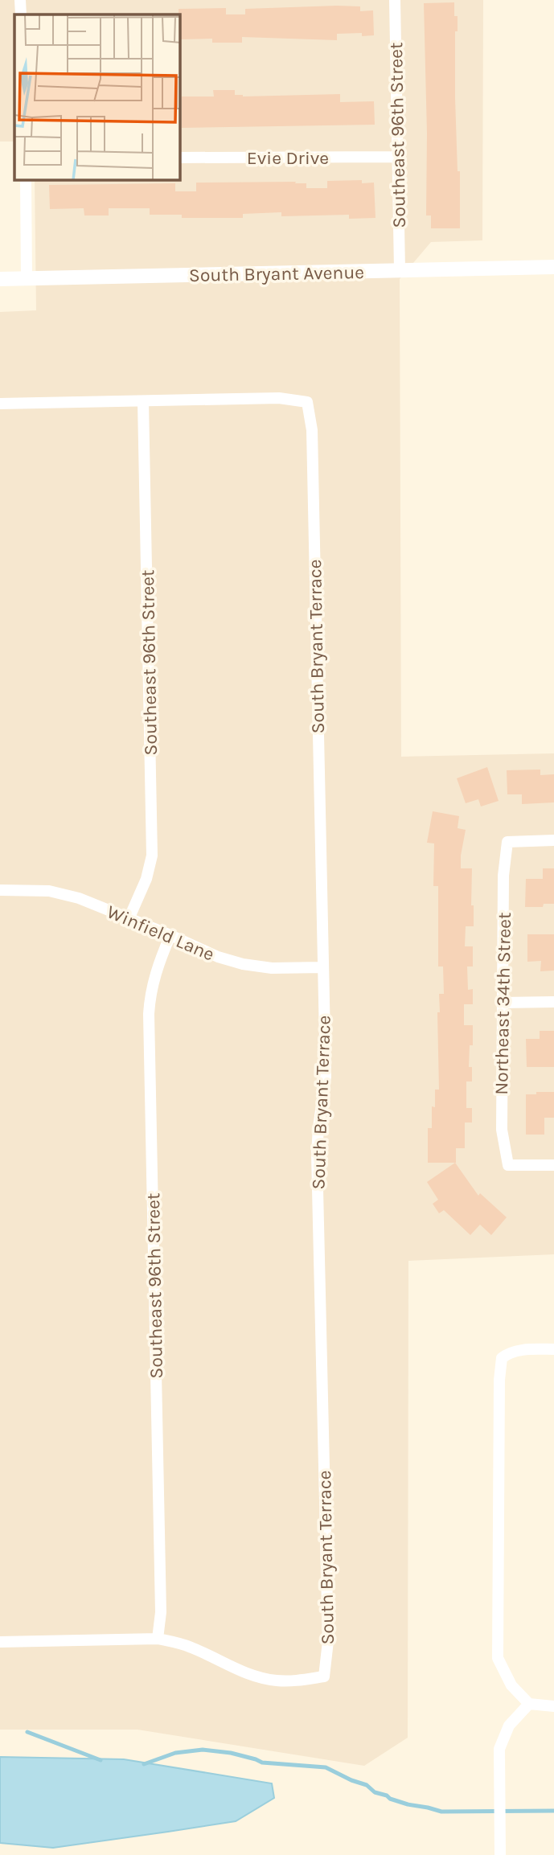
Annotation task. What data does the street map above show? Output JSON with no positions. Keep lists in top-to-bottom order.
{
  "streets": {
    "street": [
      "Southeast 96th Street",
      "Evie Drive",
      "South Bryant Avenue",
      "South Bryant Terrace",
      "Winfield Lane",
      "Northeast 34th Street"
    ]
  },
  "crossings": [
    ["Southeast 96th Street", "Evie Drive"],
    ["Southeast 96th Street", "South Bryant Avenue"],
    ["Southeast 96th Street", "South Bryant Terrace"],
    ["Southeast 96th Street", "Winfield Lane"],
    ["South Bryant Terrace", "Winfield Lane"]
  ]
}
